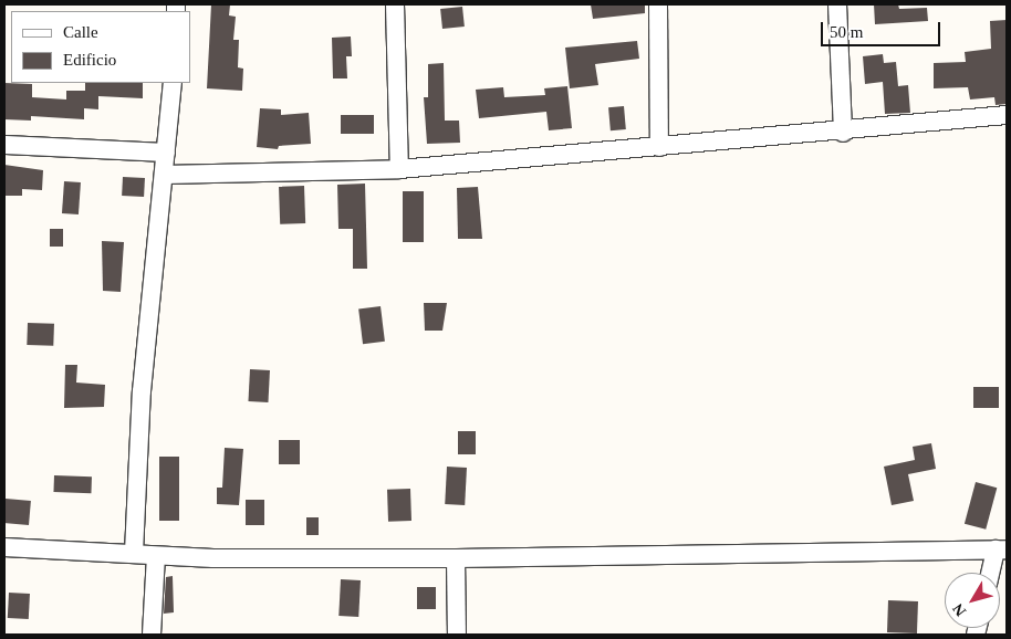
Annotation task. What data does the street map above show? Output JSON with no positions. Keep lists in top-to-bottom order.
{
  "legend": ["Calle", "Edificio"],
  "scale_bar": "50 m",
  "north": "bottom left"
}
